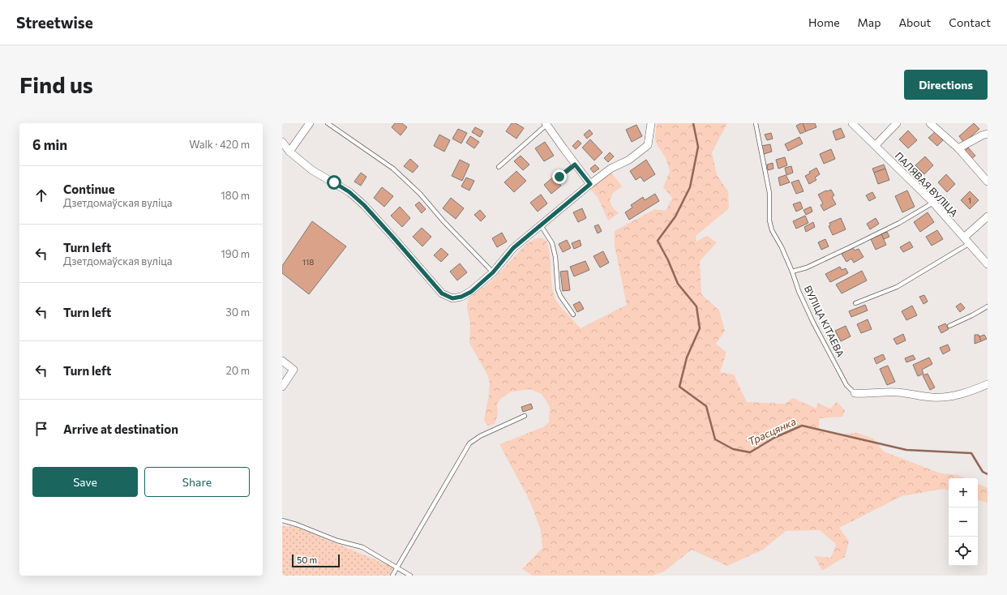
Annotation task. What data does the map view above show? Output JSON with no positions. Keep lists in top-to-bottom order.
{
  "streets": {
    "street": ["ПАЛЯВАЯ ВУЛІЦА", "ВУЛІЦА КІТАЕВА"]
  },
  "water": ["Трасцянка"],
  "house_numbers": ["1", "118"],
  "scale_bar": "50 m",
  "page": {
    "header": "Streetwise",
    "nav": [
      "Home",
      "Map",
      "About",
      "Contact"
    ],
    "buttons": [
      "Directions",
      ["Save", "Share"]
    ],
    "title": "Find us",
    "heading": ["6 min", "Walk · 420 m"],
    "list": [
      ["Continue", "Дзетдомаўская вуліца", "180 m"],
      ["Turn left", "Дзетдомаўская вуліца", "190 m"],
      ["Turn left", "30 m"],
      ["Turn left", "20 m"],
      "Arrive at destination"
    ],
    "map_buttons": ["+", "−"],
    "scale": "50 m"
  }
}
